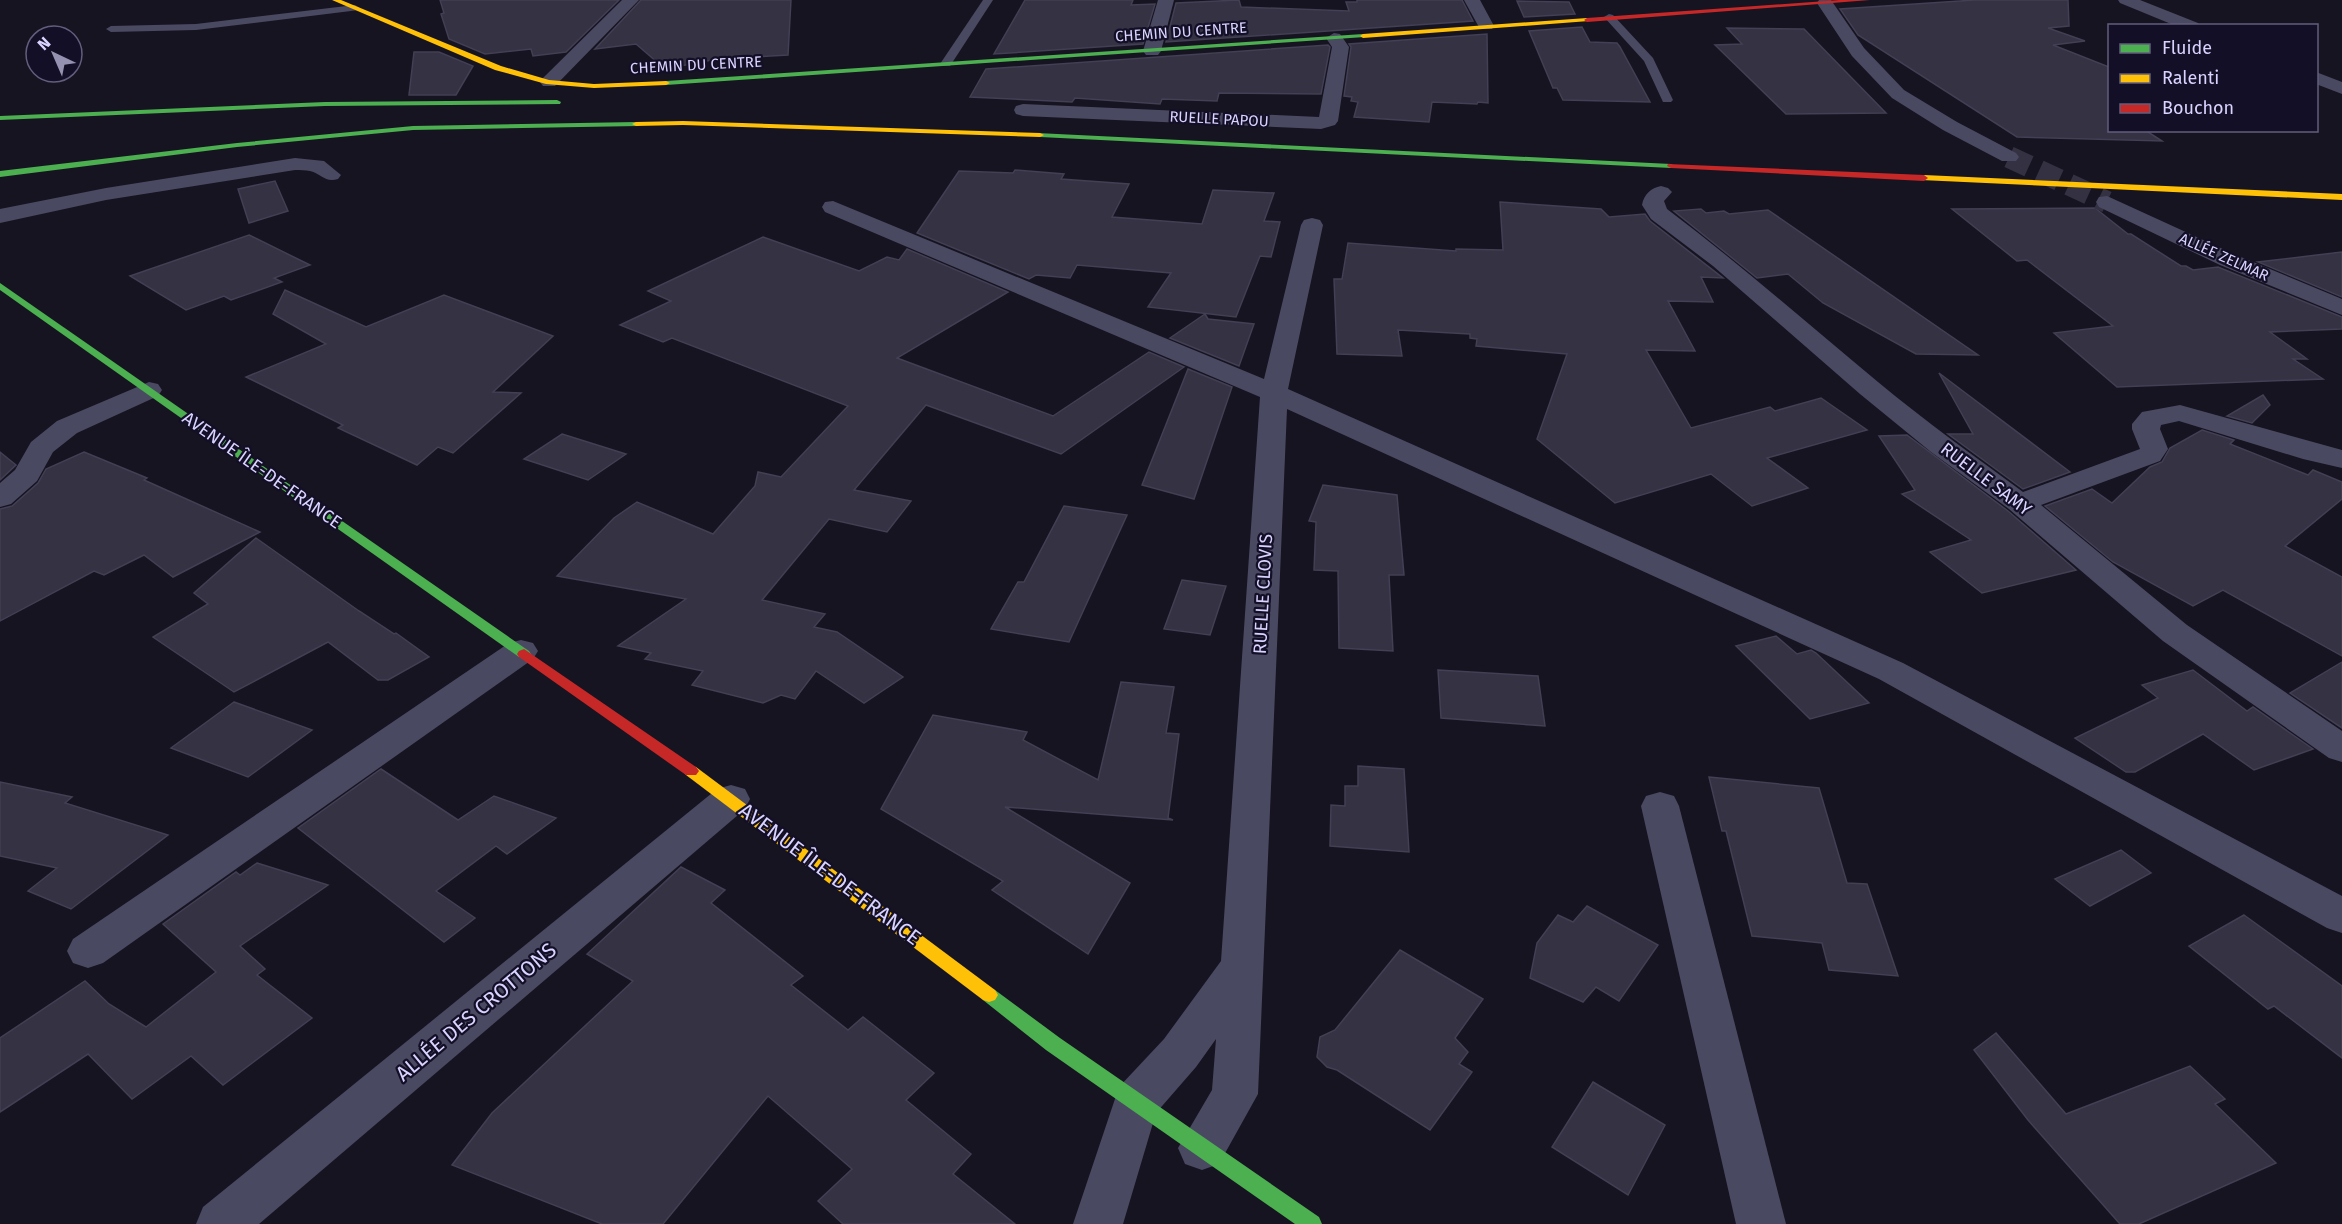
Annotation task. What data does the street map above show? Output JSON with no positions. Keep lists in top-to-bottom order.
{
  "streets": {
    "main road": ["CHEMIN DU CENTRE", "AVENUE ÎLE-DE-FRANCE"],
    "street": [
      "RUELLE PAPOU",
      "ALLÉE ZELMAR",
      "RUELLE SAMY",
      "RUELLE CLOVIS",
      "ALLÉE DES CROTTONS"
    ]
  },
  "crossings": [
    ["CHEMIN DU CENTRE", "RUELLE PAPOU"],
    ["AVENUE ÎLE-DE-FRANCE", "RUELLE CLOVIS"],
    ["AVENUE ÎLE-DE-FRANCE", "ALLÉE DES CROTTONS"]
  ],
  "legend": ["Fluide", "Ralenti", "Bouchon"],
  "north": "top left"
}
